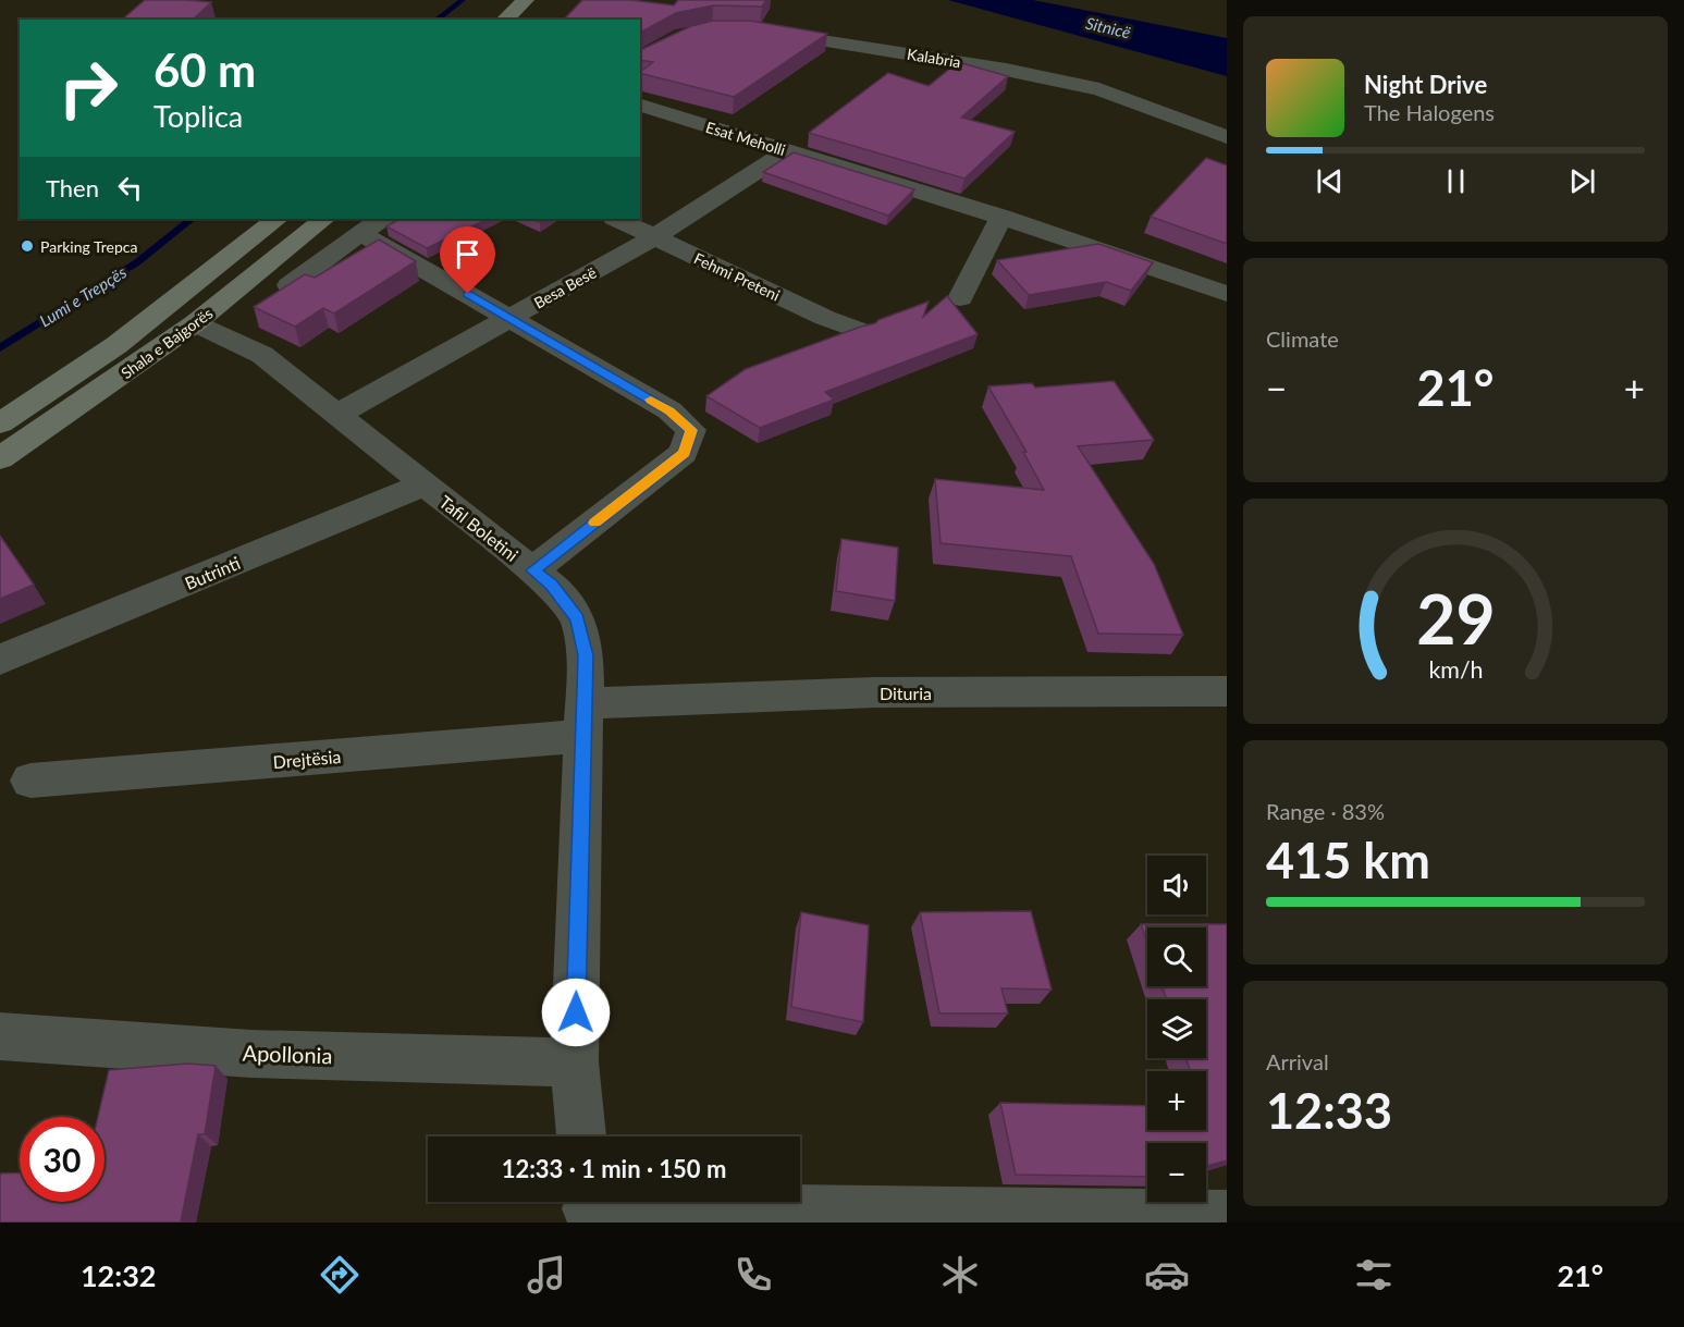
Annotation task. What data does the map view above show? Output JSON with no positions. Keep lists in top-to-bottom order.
{
  "streets": {
    "main road": ["Shala e Bajgorës"],
    "street": [
      "Kalabria",
      "Esat Meholli",
      "Fehmi Preteni",
      "Besa Besë",
      "Tafil Boletini",
      "Butrinti",
      "Dituria",
      "Drejtësia",
      "Apollonia"
    ]
  },
  "crossings": [
    ["Esat Meholli", "Besa Besë"],
    ["Fehmi Preteni", "Besa Besë"],
    ["Besa Besë", "Tafil Boletini"],
    ["Shala e Bajgorës", "Tafil Boletini"],
    ["Tafil Boletini", "Butrinti"],
    ["Tafil Boletini", "Dituria"],
    ["Tafil Boletini", "Drejtësia"],
    ["Tafil Boletini", "Apollonia"],
    ["Dituria", "Drejtësia"]
  ],
  "water": ["Sitnicë", "Lumi e Trepçës"],
  "places": ["Parking Trepca"],
  "page": {
    "turn": ["60 m", "Toplica"],
    "song": ["Night Drive", "The Halogens"],
    "then": "Then",
    "tile": [
      "Climate",
      ["Range · 83%", "415 km"],
      ["Arrival", "12:33"]
    ],
    "heat": ["−", "21°", "+"],
    "map_buttons": ["+", "−"],
    "limit": "30",
    "trip": "12:33 · 1 min · 150 m",
    "tabs": ["12:32", "21°"],
    "gauge": ["29", "km/h"]
  }
}
